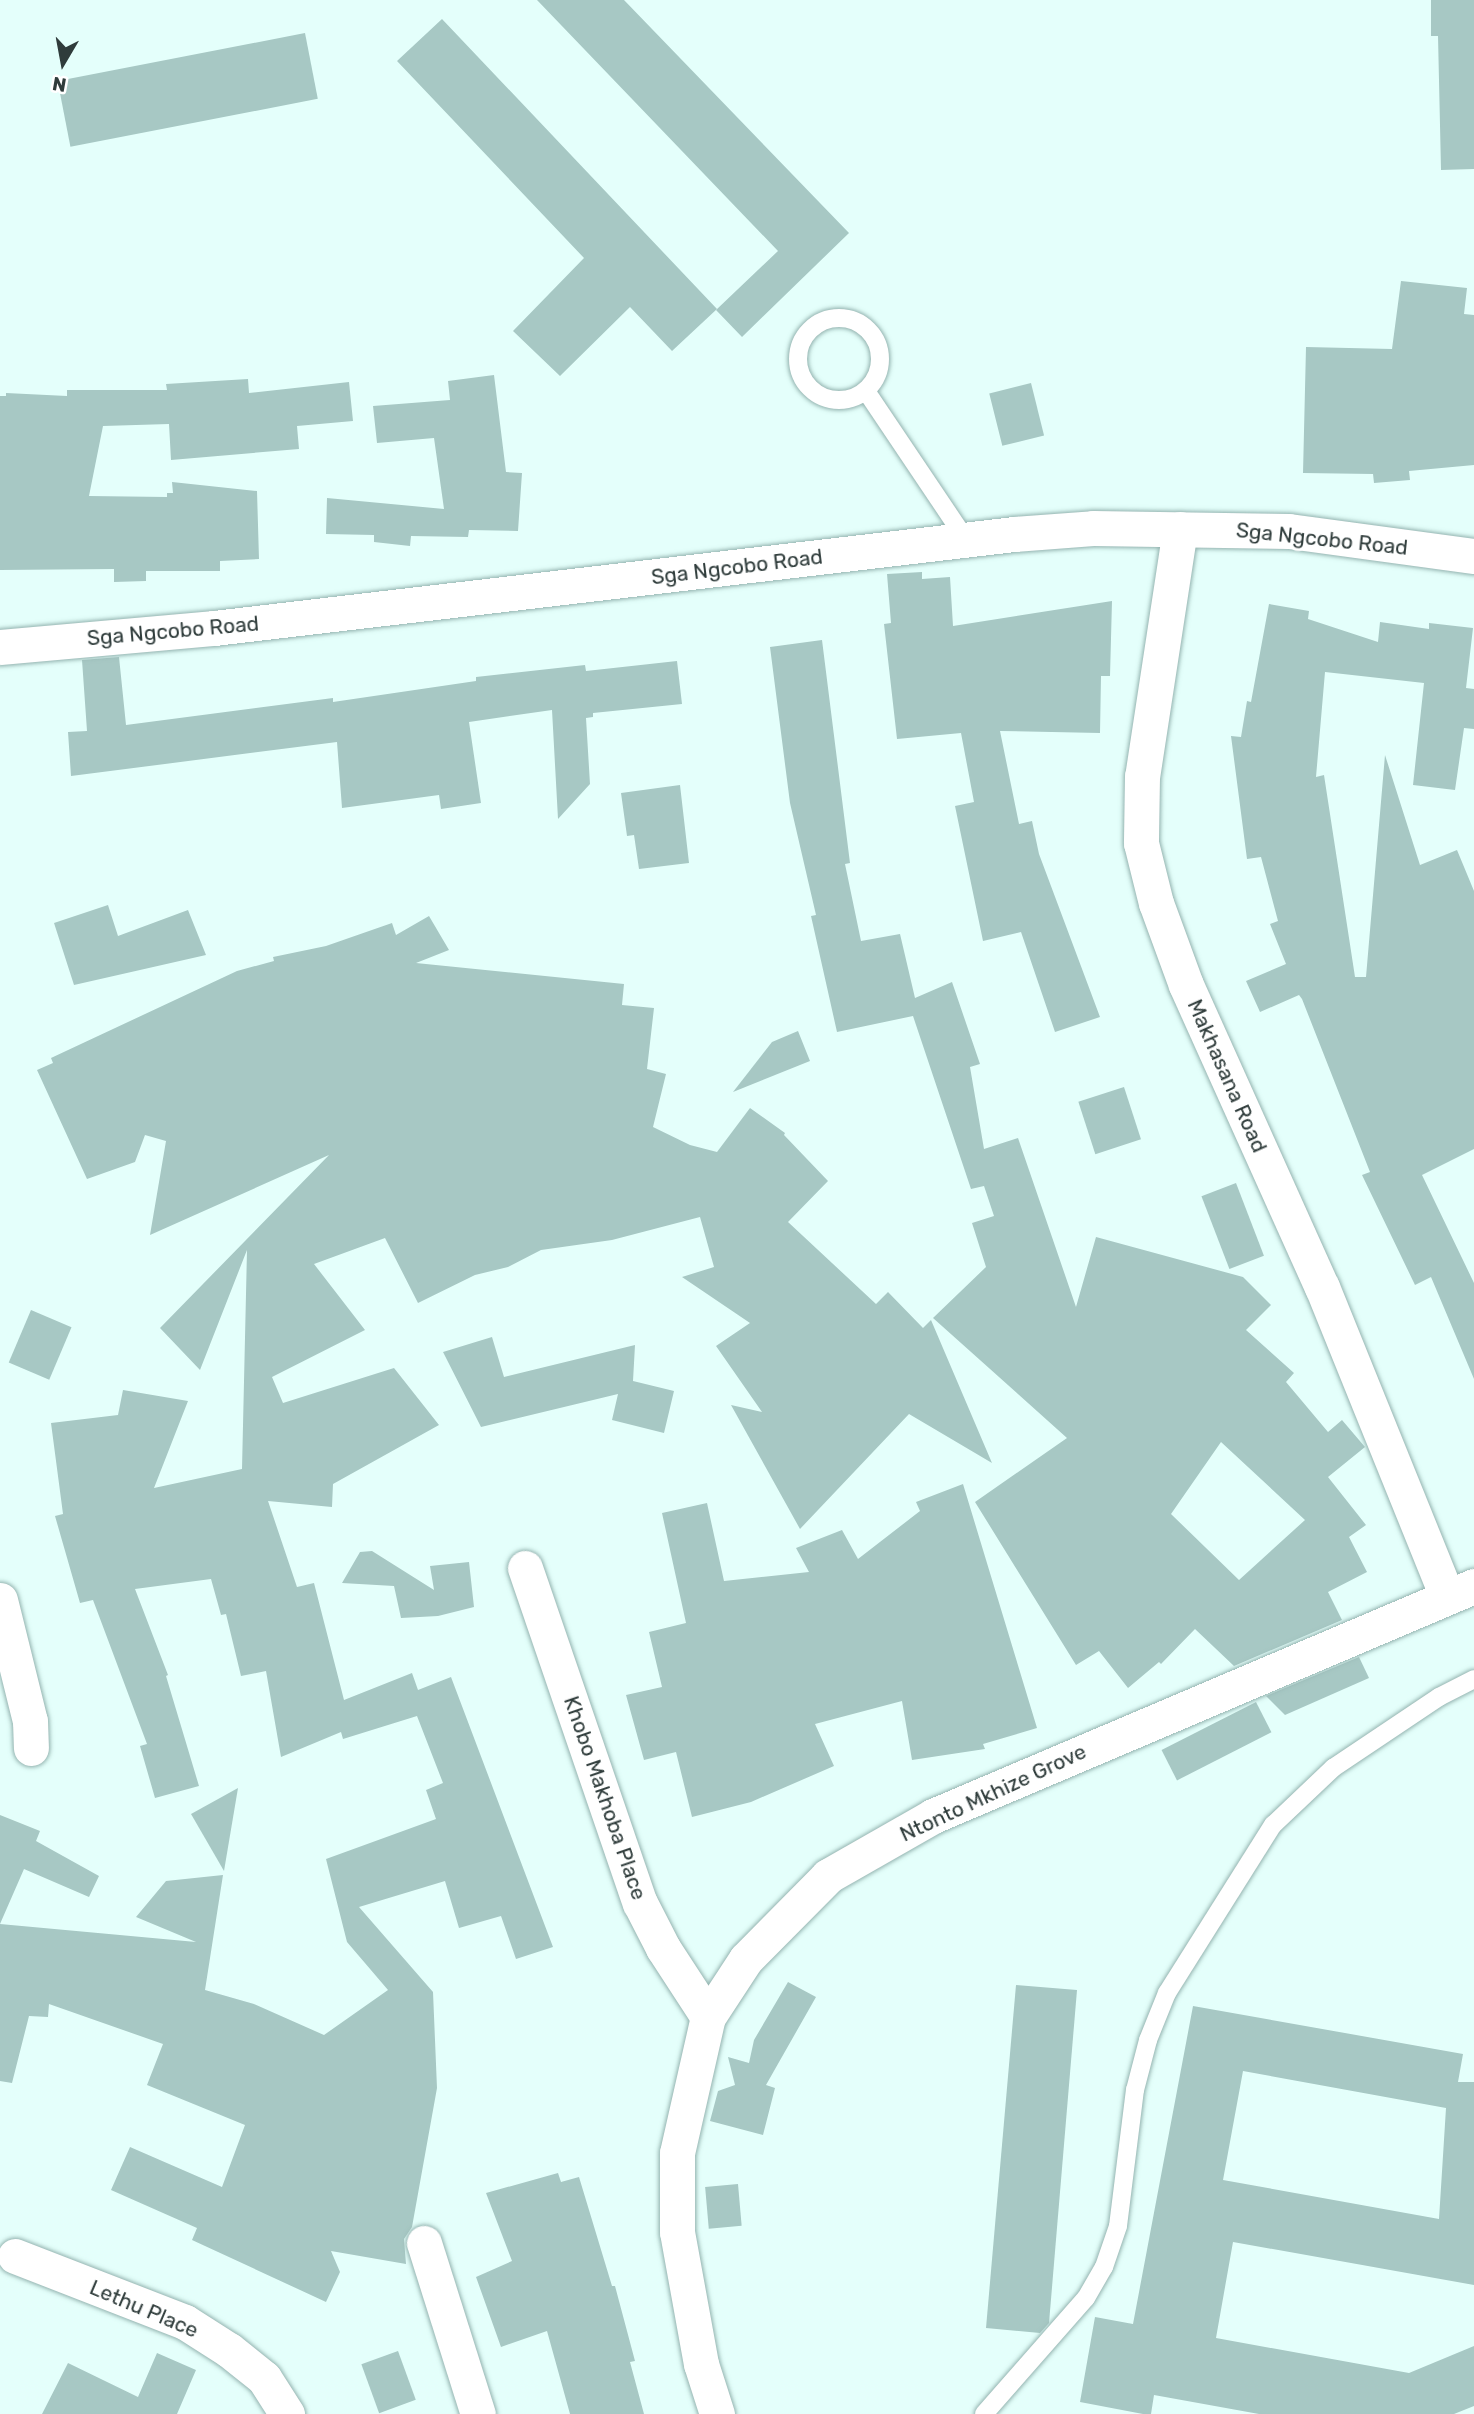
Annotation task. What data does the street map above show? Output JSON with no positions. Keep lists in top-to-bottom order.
{
  "streets": {
    "street": [
      "Sga Ngcobo Road",
      "Makhasana Road",
      "Ntonto Mkhize Grove",
      "Khobo Makhoba Place",
      "Lethu Place"
    ]
  },
  "crossings": [
    ["Sga Ngcobo Road", "Makhasana Road"],
    ["Makhasana Road", "Ntonto Mkhize Grove"],
    ["Ntonto Mkhize Grove", "Khobo Makhoba Place"]
  ],
  "north": "bottom"
}
